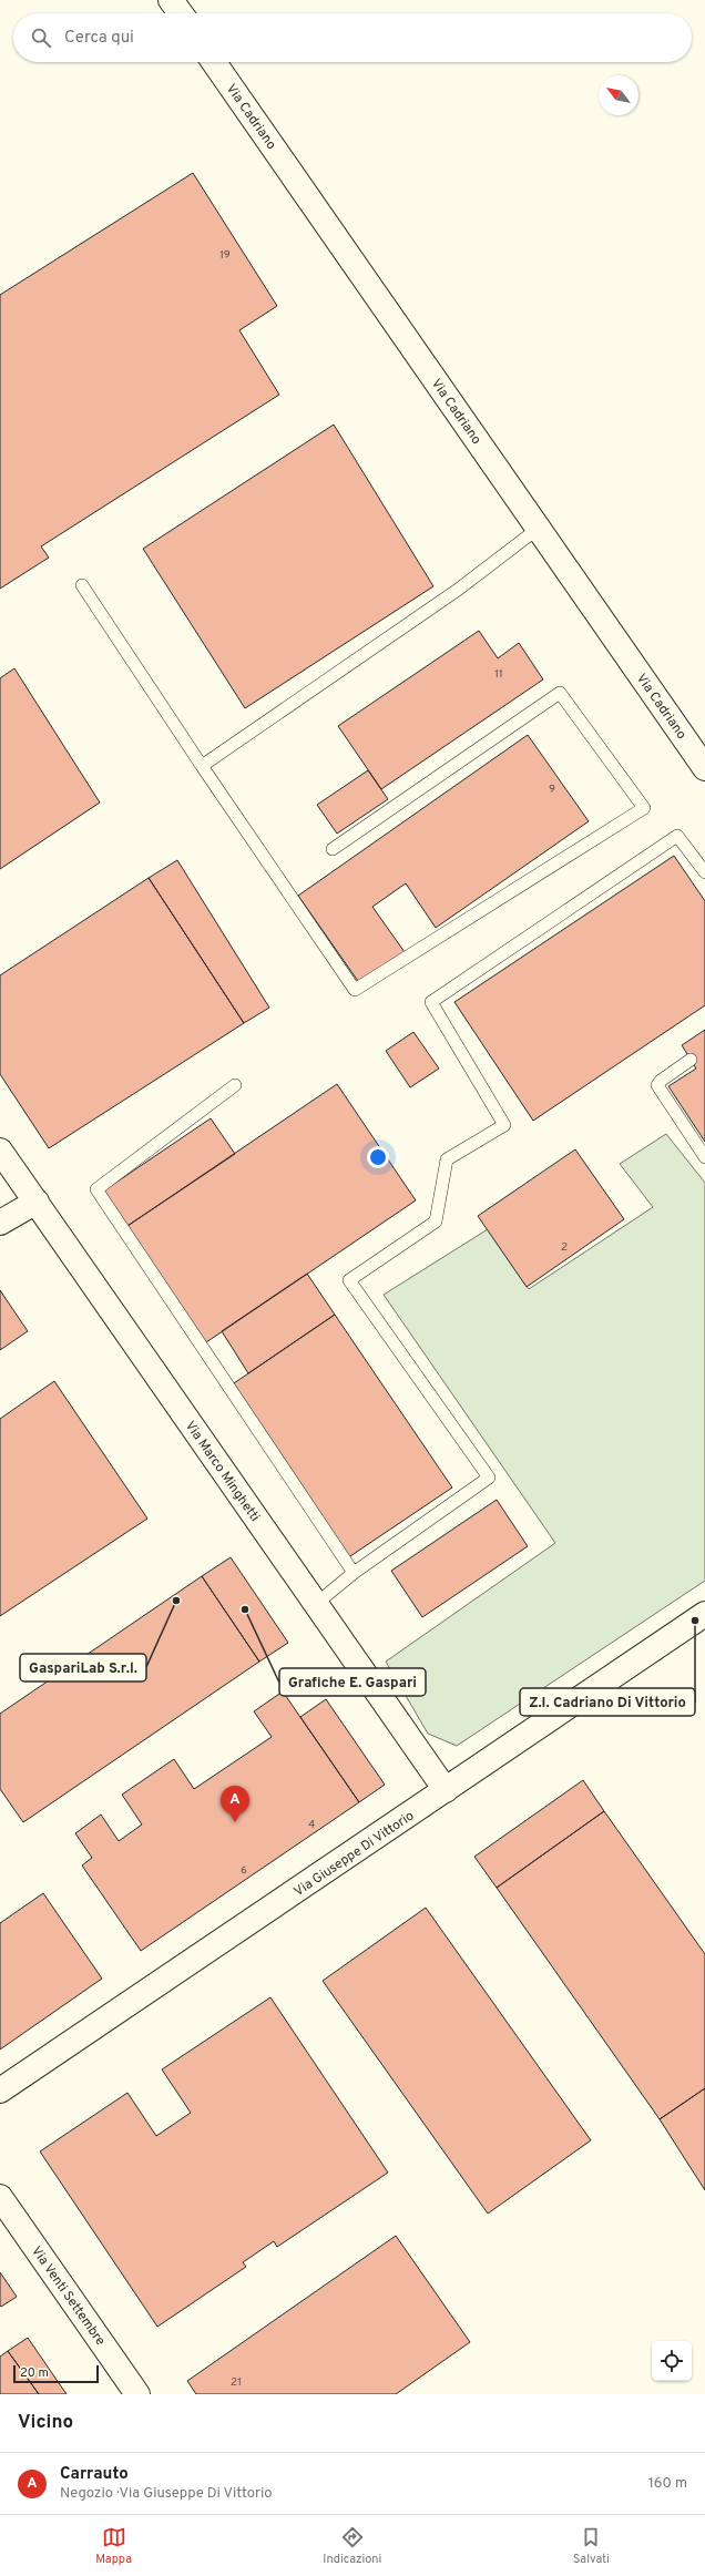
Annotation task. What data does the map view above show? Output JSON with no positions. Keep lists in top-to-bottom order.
{
  "streets": {
    "street": [
      "Via Cadriano",
      "Via Marco Minghetti",
      "Via Giuseppe Di Vittorio",
      "Via Venti Settembre"
    ]
  },
  "crossings": [
    ["Via Marco Minghetti", "Via Giuseppe Di Vittorio"]
  ],
  "places": ["GaspariLab S.r.l.", "Grafiche E. Gaspari", "Z.I. Cadriano Di Vittorio"],
  "house_numbers": [
    "19",
    "11",
    "9",
    "2",
    "4",
    "6",
    "21"
  ],
  "scale_bar": "20 m",
  "north": "top left",
  "page": {
    "search": "Cerca qui",
    "pins": "A",
    "scale": "20 m",
    "heading": "Vicino",
    "list": [
      {
        "mark": "A",
        "name": "Carrauto",
        "note": "Negozio · Via Giuseppe Di Vittorio",
        "value": "160 m"
      }
    ],
    "nav": ["Mappa", "Indicazioni", "Salvati"]
  }
}
